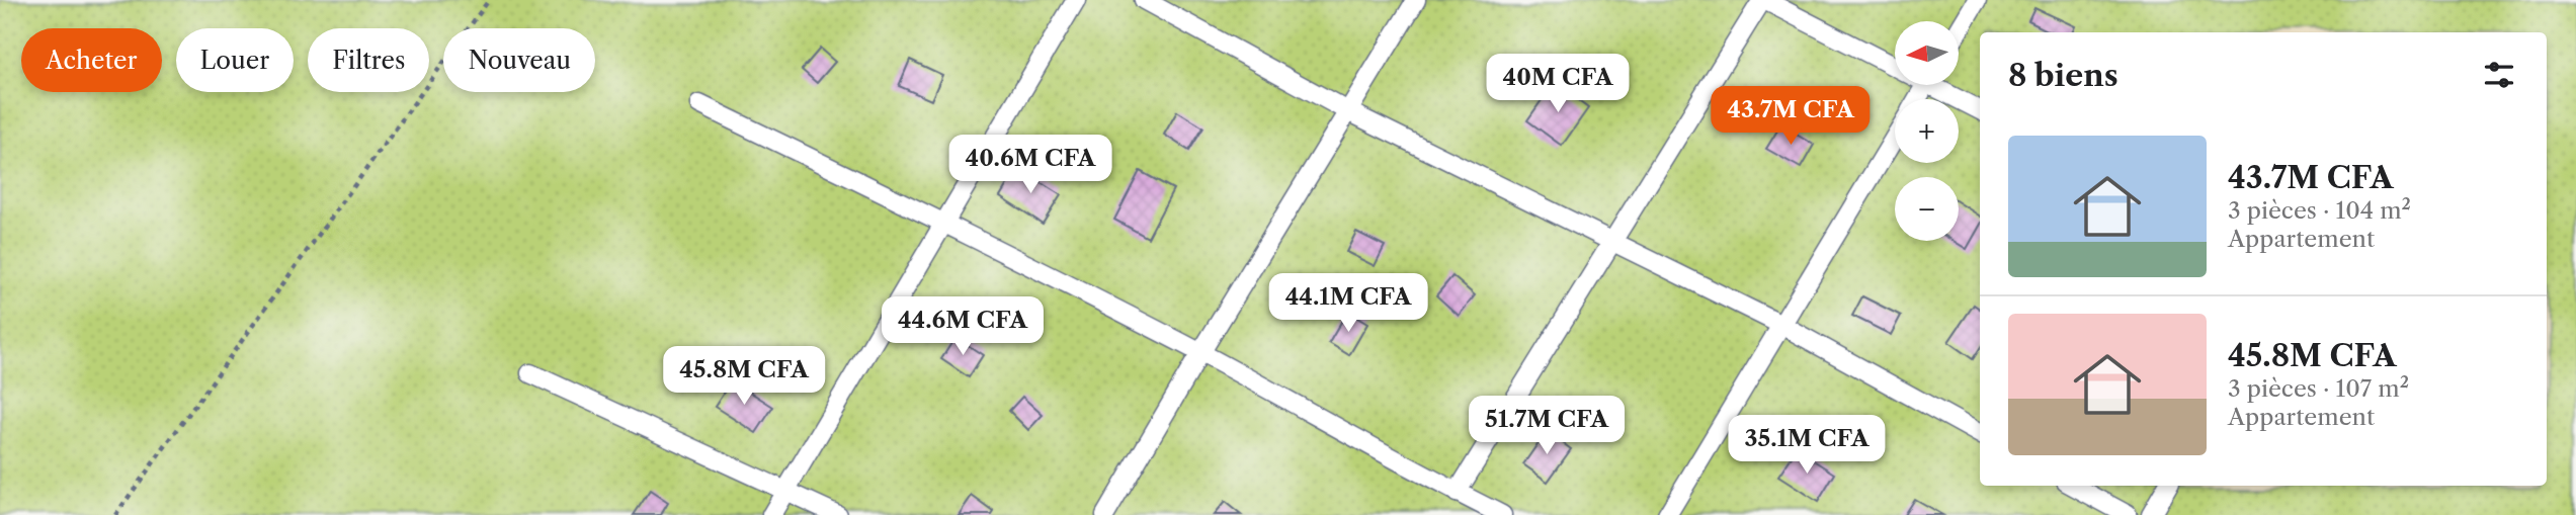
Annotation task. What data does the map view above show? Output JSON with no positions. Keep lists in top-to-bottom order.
{
  "north": "left",
  "page": {
    "map_buttons": ["+", "−"],
    "chip": [
      "Acheter",
      "Louer",
      "Filtres",
      "Nouveau"
    ],
    "heading": "8 biens",
    "price": [
      "40M CFA",
      "43.7M CFA",
      "40.6M CFA",
      "44.1M CFA",
      "44.6M CFA",
      "45.8M CFA",
      "51.7M CFA",
      "35.1M CFA"
    ],
    "list": [
      {
        "name": "43.7M CFA",
        "note": "3 pièces · 104 m² · Appartement"
      },
      {
        "name": "45.8M CFA",
        "note": "3 pièces · 107 m² · Appartement"
      }
    ]
  }
}
